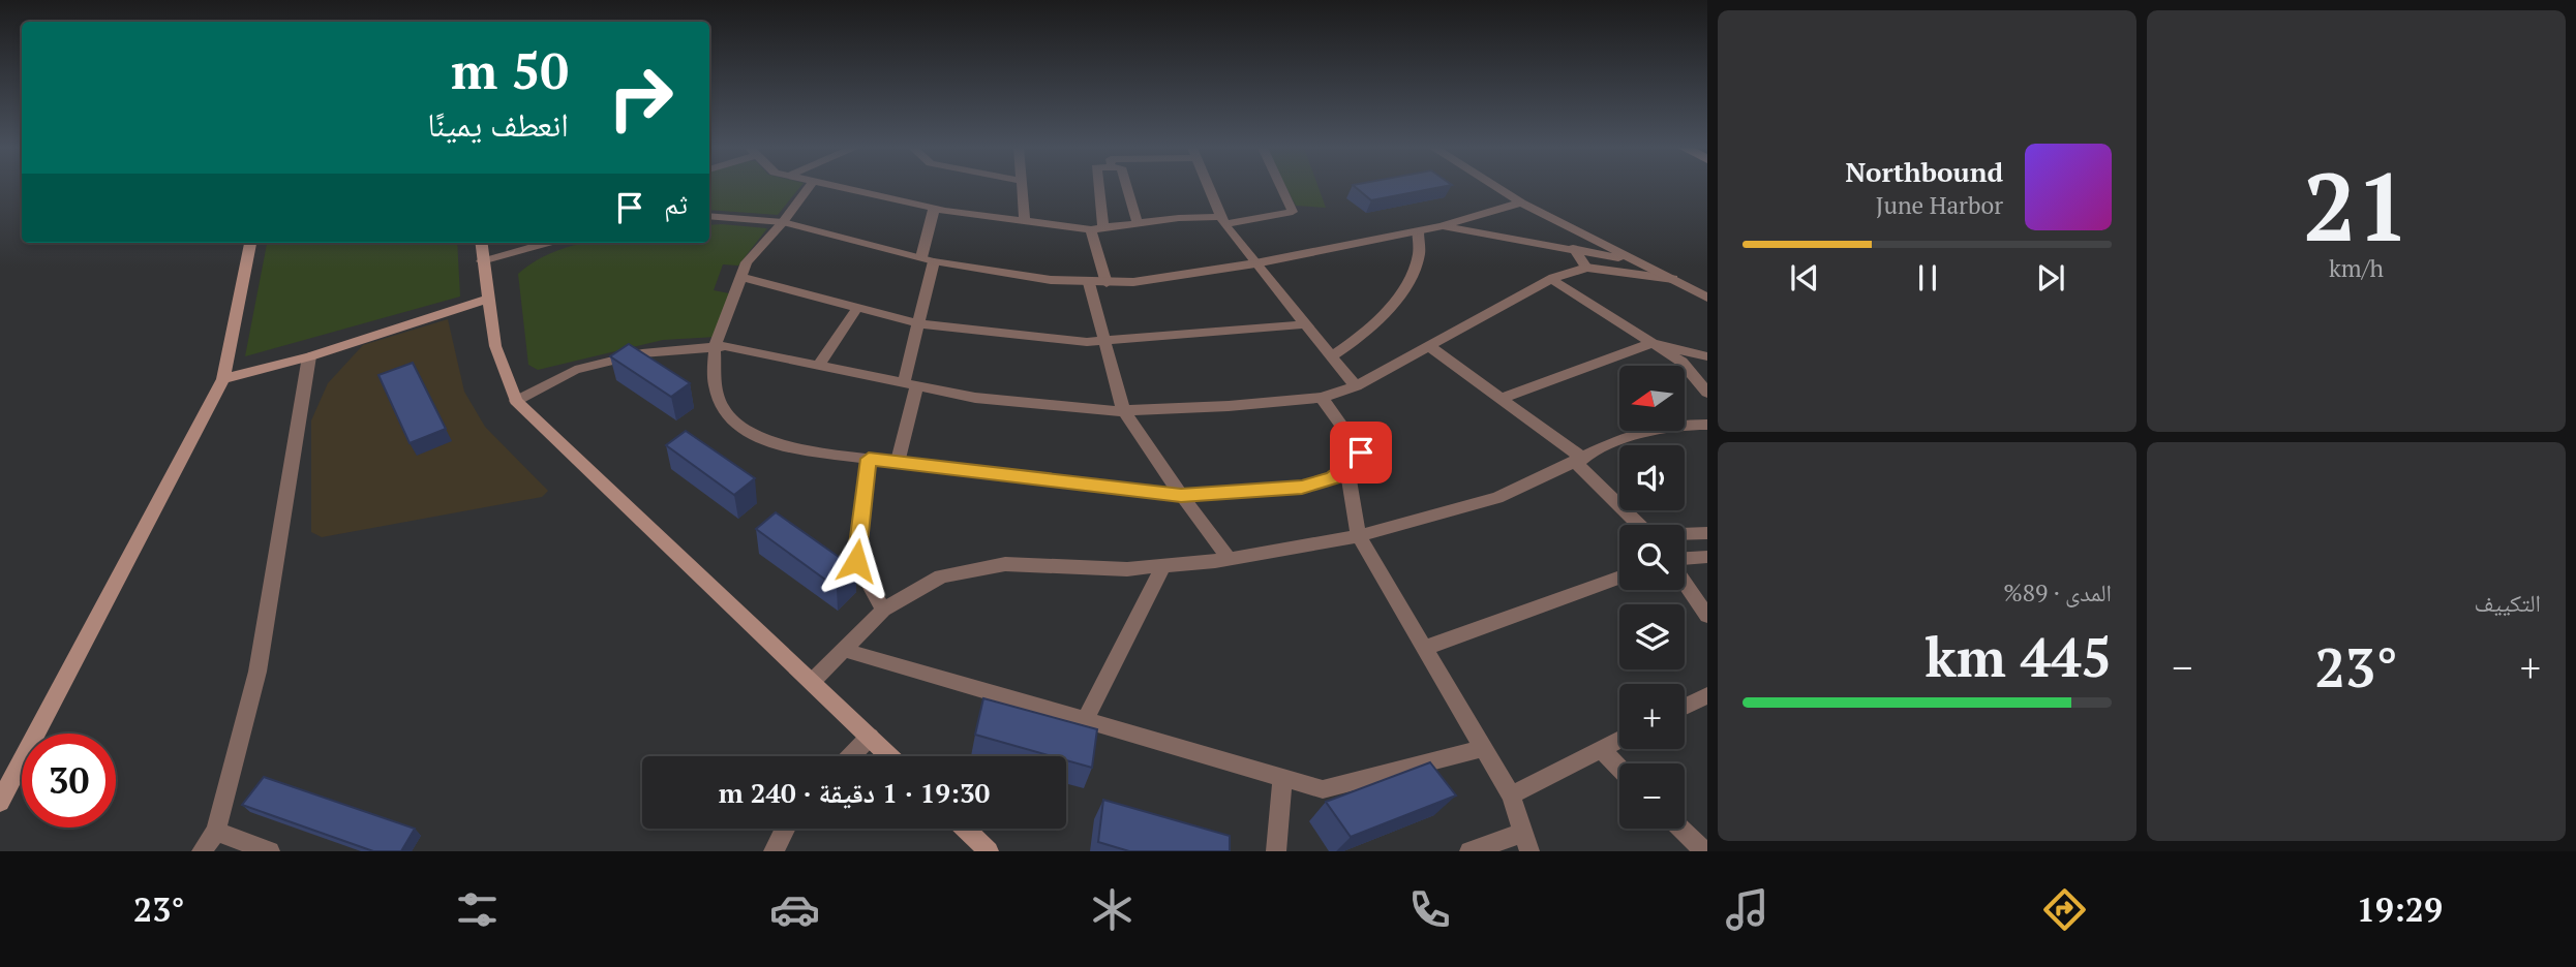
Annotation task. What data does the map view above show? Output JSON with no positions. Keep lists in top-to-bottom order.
{
  "north": "left",
  "page": {
    "tile": [
      ["21", "km/h"],
      "التكييف",
      ["المدى · 89%", "445 km"]
    ],
    "turn": ["50 m", "انعطف يمينًا"],
    "song": ["Northbound", "June Harbor"],
    "then": "ثم",
    "map_buttons": ["+", "−"],
    "heat": ["−", "23°", "+"],
    "limit": "30",
    "trip": "19:30 · 1 دقيقة · 240 m",
    "tabs": ["19:29", "23°"]
  }
}
